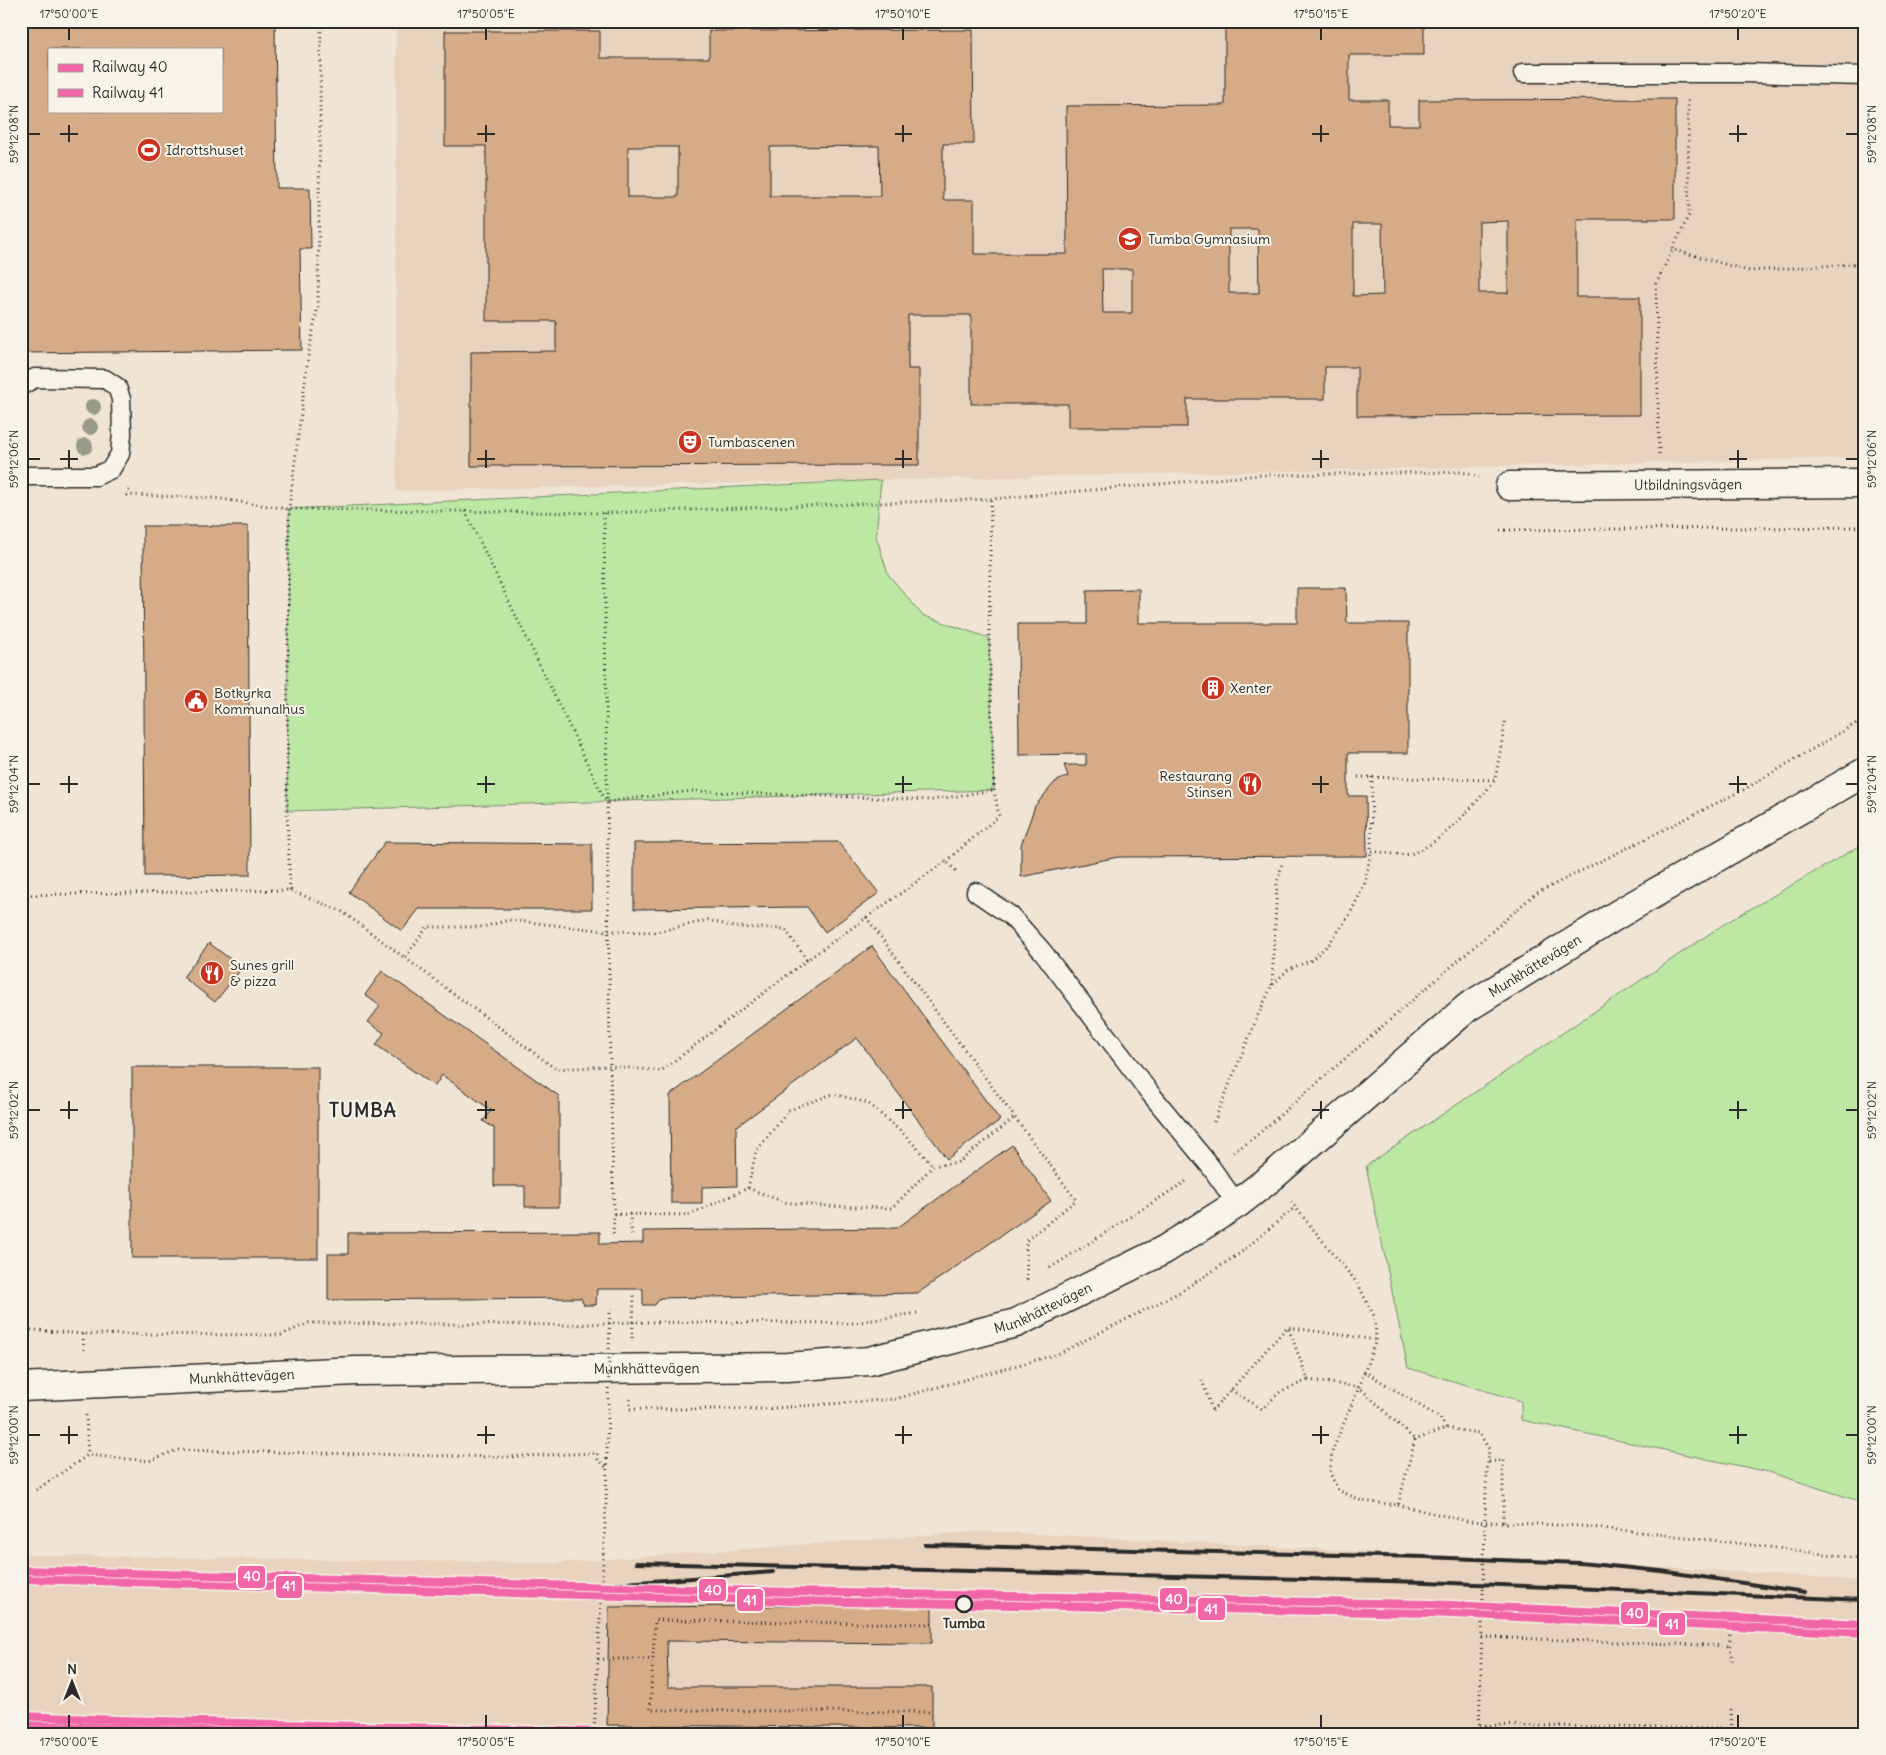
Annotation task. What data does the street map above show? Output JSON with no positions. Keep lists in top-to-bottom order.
{
  "streets": {
    "street": ["Utbildningsvägen", "Munkhättevägen"]
  },
  "districts": ["TUMBA"],
  "places": {
    "sports": ["Idrottshuset"],
    "school or university": ["Tumba Gymnasium"],
    "theatre": ["Tumbascenen"],
    "building": ["Xenter"],
    "public building": ["Botkyrka Kommunalhus"],
    "restaurant": ["Restaurang Stinsen", "Sunes grill & pizza"],
    "other": ["Tumba"]
  },
  "lines": ["rail line 40", "rail line 41"],
  "legend": ["Railway 40", "Railway 41"],
  "north": "top",
  "coordinates": [
    "17°50'00\"E",
    "17°50'05\"E",
    "17°50'10\"E",
    "17°50'15\"E",
    "17°50'20\"E",
    "59°12'08\"N",
    "59°12'06\"N",
    "59°12'04\"N",
    "59°12'02\"N",
    "59°12'00\"N"
  ]
}
